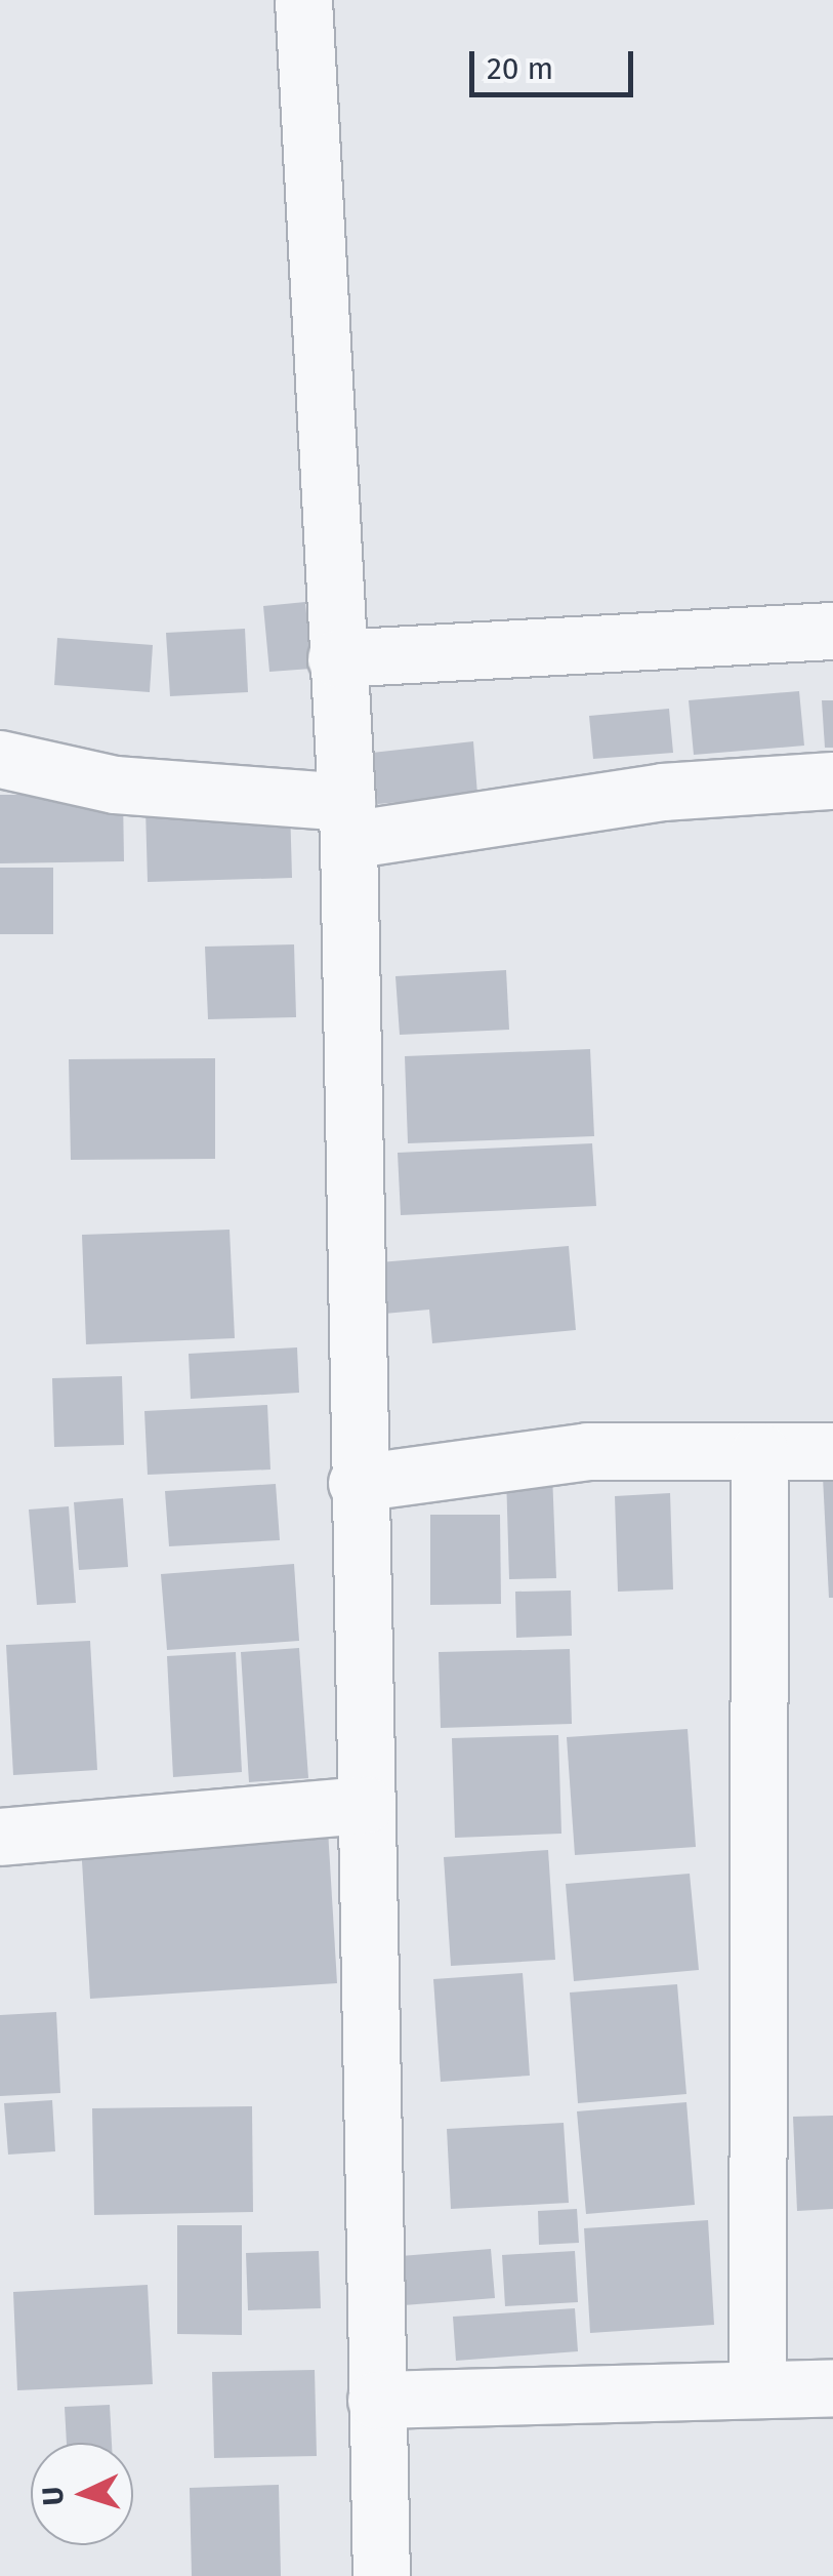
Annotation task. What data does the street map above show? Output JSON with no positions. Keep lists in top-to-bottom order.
{
  "scale_bar": "20 m",
  "north": "left"
}
